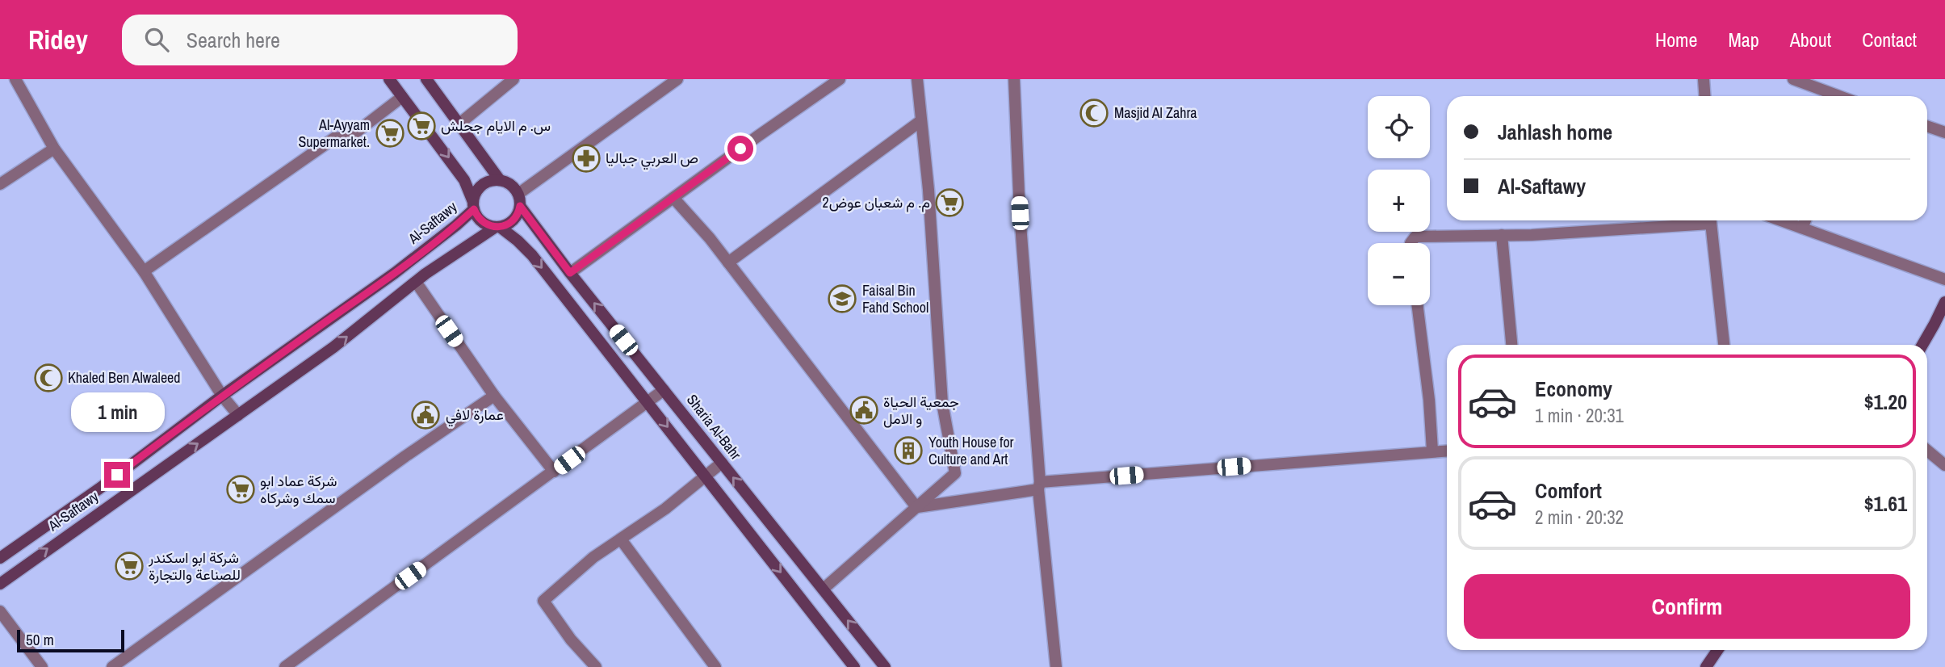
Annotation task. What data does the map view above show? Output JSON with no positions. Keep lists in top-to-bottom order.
{
  "streets": {
    "main road": ["Al-Saftawy", "Sharia Al-Bahr"]
  },
  "crossings": [
    ["Al-Saftawy", "Sharia Al-Bahr"]
  ],
  "places": {
    "mosque": ["Masjid Al Zahra", "Khaled Ben Alwaleed"],
    "supermarket": [
      "س. م الايام جحلش",
      "Al-Ayyam Supermarket.",
      "م. م شعبان عوض2",
      "شركة عماد ابو سمك وشركاه",
      "شركة ابو اسكندر للصناعة والتجارة"
    ],
    "pharmacy": ["ص العربي جباليا"],
    "school or university": ["Faisal Bin Fahd School"],
    "public building": ["جمعية الحياة و الامل", "عمارة لافي"],
    "building": ["Youth House for Culture and Art"]
  },
  "scale_bar": "50 m",
  "page": {
    "header": "Ridey",
    "search": "Search here",
    "nav": [
      "Home",
      "Map",
      "About",
      "Contact"
    ],
    "map_buttons": ["+", "−"],
    "banner": ["Jahlash home", "Al-Saftawy"],
    "list": [
      {
        "name": "Economy",
        "note": "1 min · 20:31",
        "value": "$1.20"
      },
      {
        "name": "Comfort",
        "note": "2 min · 20:32",
        "value": "$1.61"
      }
    ],
    "bubble": "1 min",
    "buttons": "Confirm",
    "scale": "50 m"
  }
}
